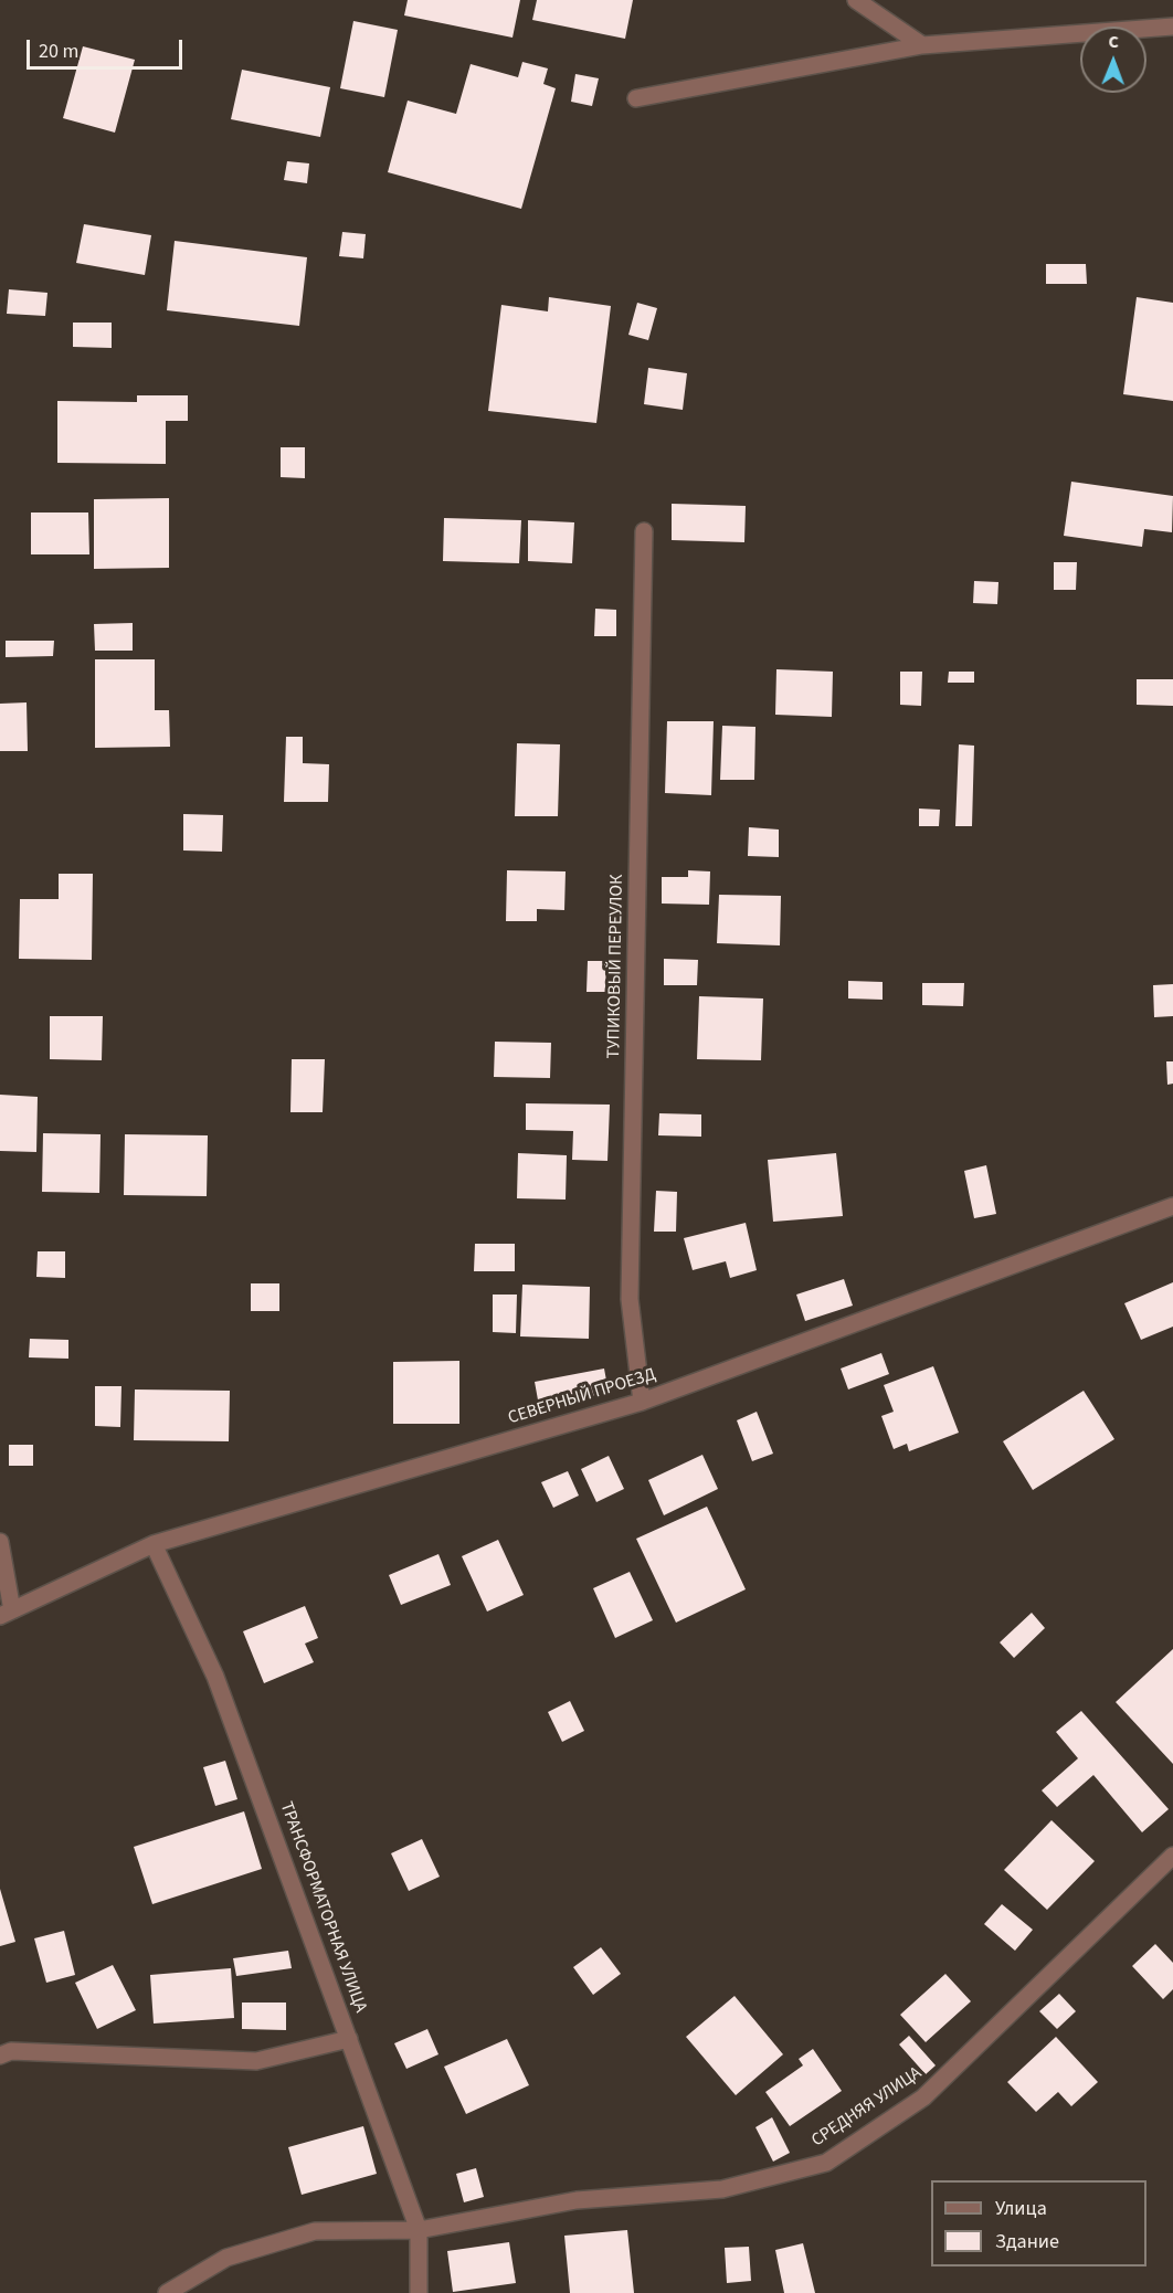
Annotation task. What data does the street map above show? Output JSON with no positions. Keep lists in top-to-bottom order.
{
  "streets": {
    "street": [
      "ТУПИКОВЫЙ ПЕРЕУЛОК",
      "СЕВЕРНЫЙ ПРОЕЗД",
      "ТРАНСФОРМАТОРНАЯ УЛИЦА",
      "СРЕДНЯЯ УЛИЦА"
    ]
  },
  "crossings": [
    ["ТУПИКОВЫЙ ПЕРЕУЛОК", "СЕВЕРНЫЙ ПРОЕЗД"],
    ["СЕВЕРНЫЙ ПРОЕЗД", "ТРАНСФОРМАТОРНАЯ УЛИЦА"],
    ["ТРАНСФОРМАТОРНАЯ УЛИЦА", "СРЕДНЯЯ УЛИЦА"]
  ],
  "legend": ["Улица", "Здание"],
  "scale_bar": "20 m",
  "north": "top"
}
